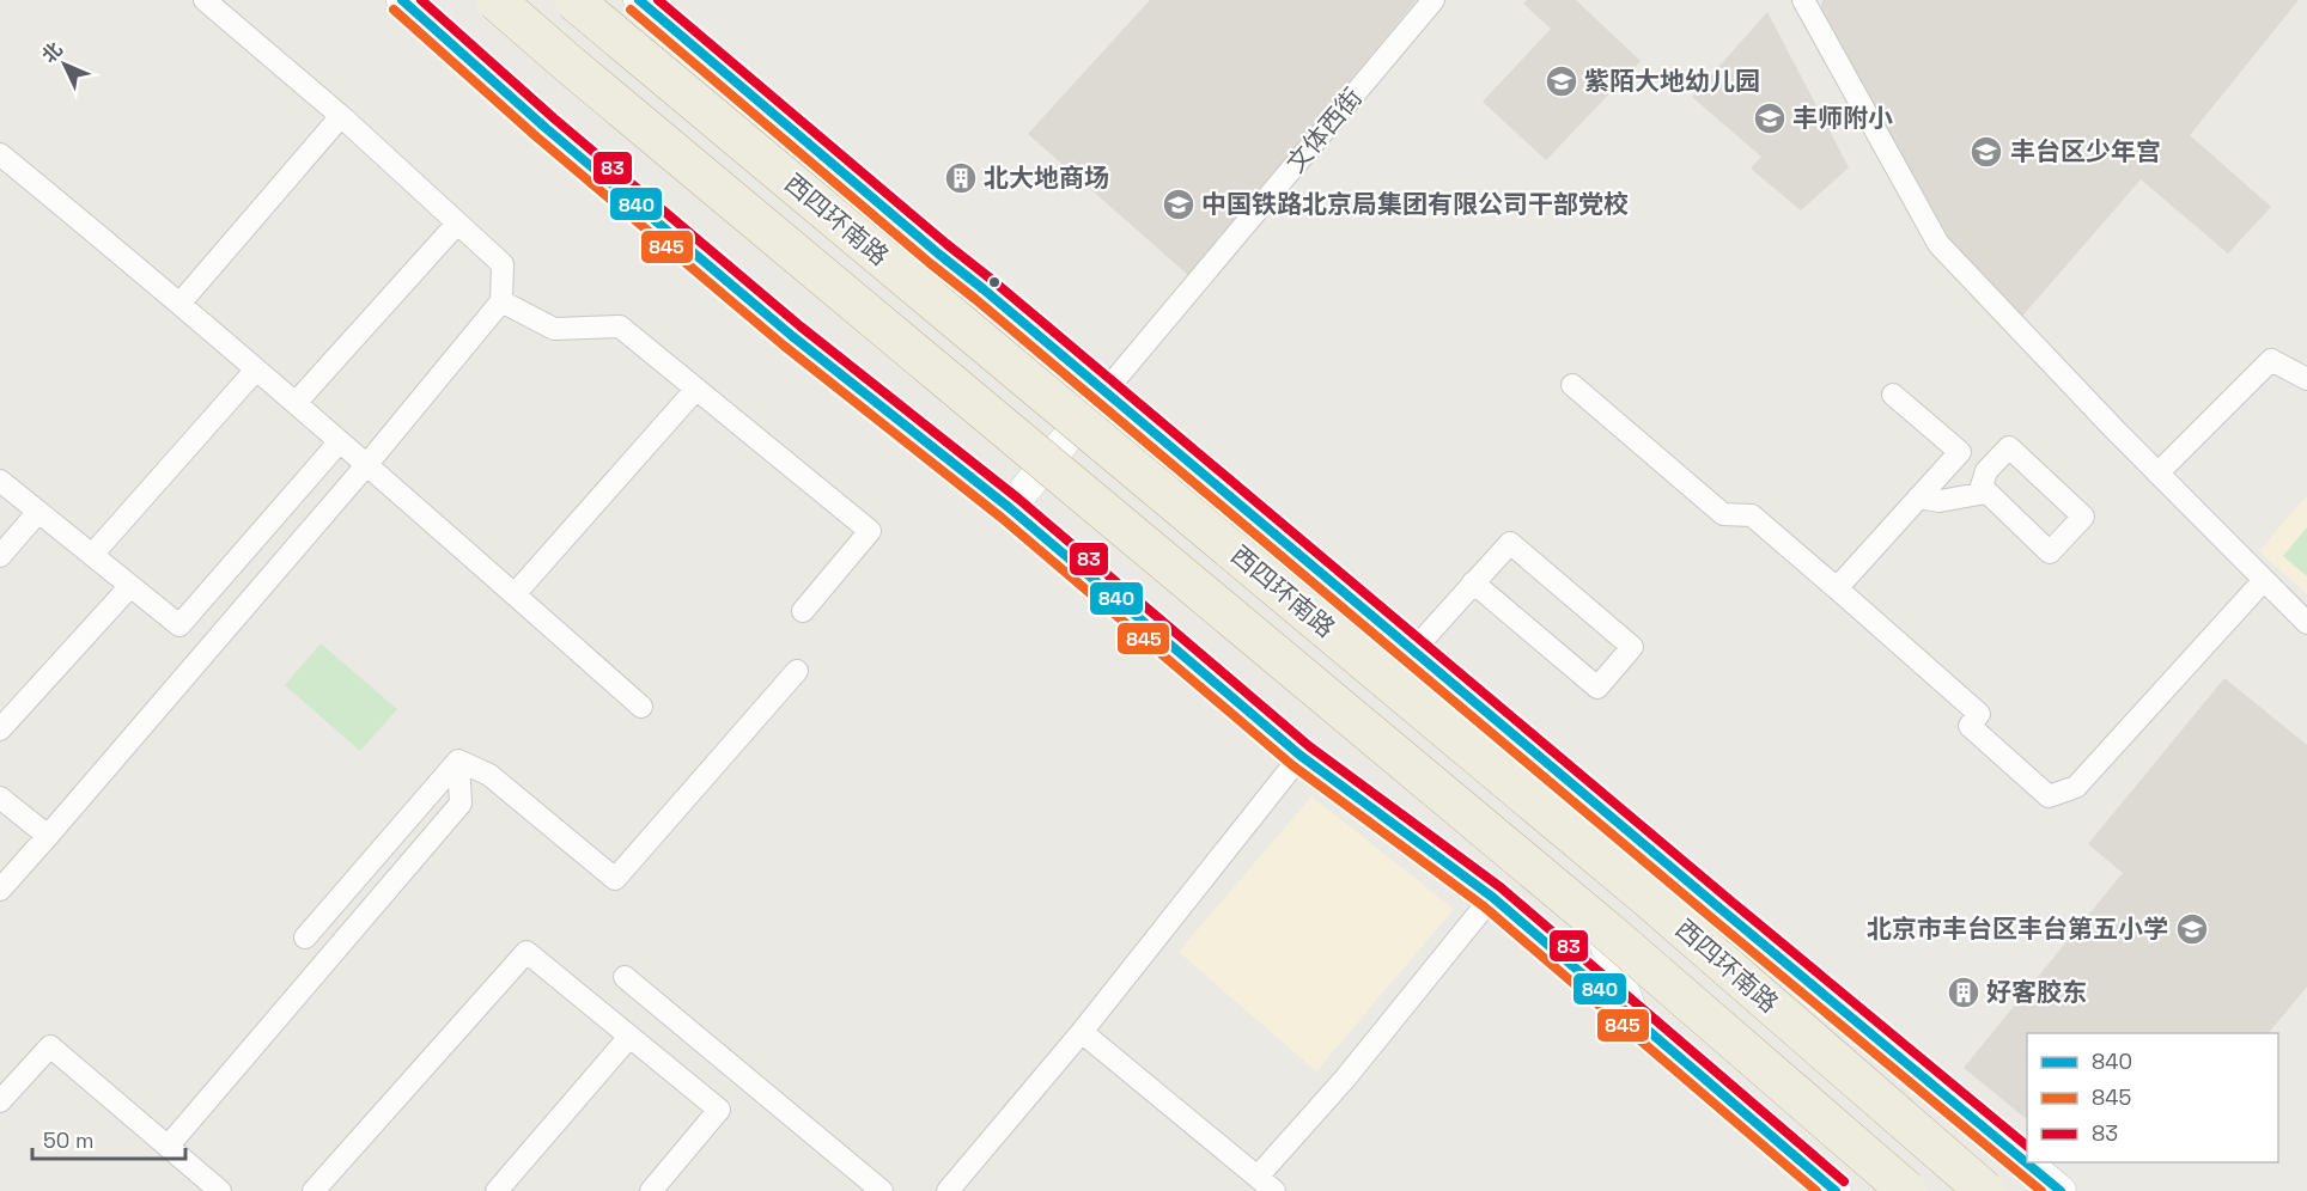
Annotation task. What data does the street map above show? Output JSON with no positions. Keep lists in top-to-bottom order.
{
  "streets": {
    "highway": ["西四环南路"],
    "street": ["文体西街"]
  },
  "crossings": [
    ["文体西街", "西四环南路"]
  ],
  "places": {
    "school or university": [
      "紫陌大地幼儿园",
      "丰师附小",
      "丰台区少年宫",
      "中国铁路北京局集团有限公司干部党校",
      "北京市丰台区丰台第五小学"
    ],
    "building": ["北大地商场", "好客胶东"]
  },
  "lines": ["transit line 840", "transit line 83", "transit line 845"],
  "legend": ["840", "845", "83"],
  "scale_bar": "50 m",
  "north": "top left"
}
